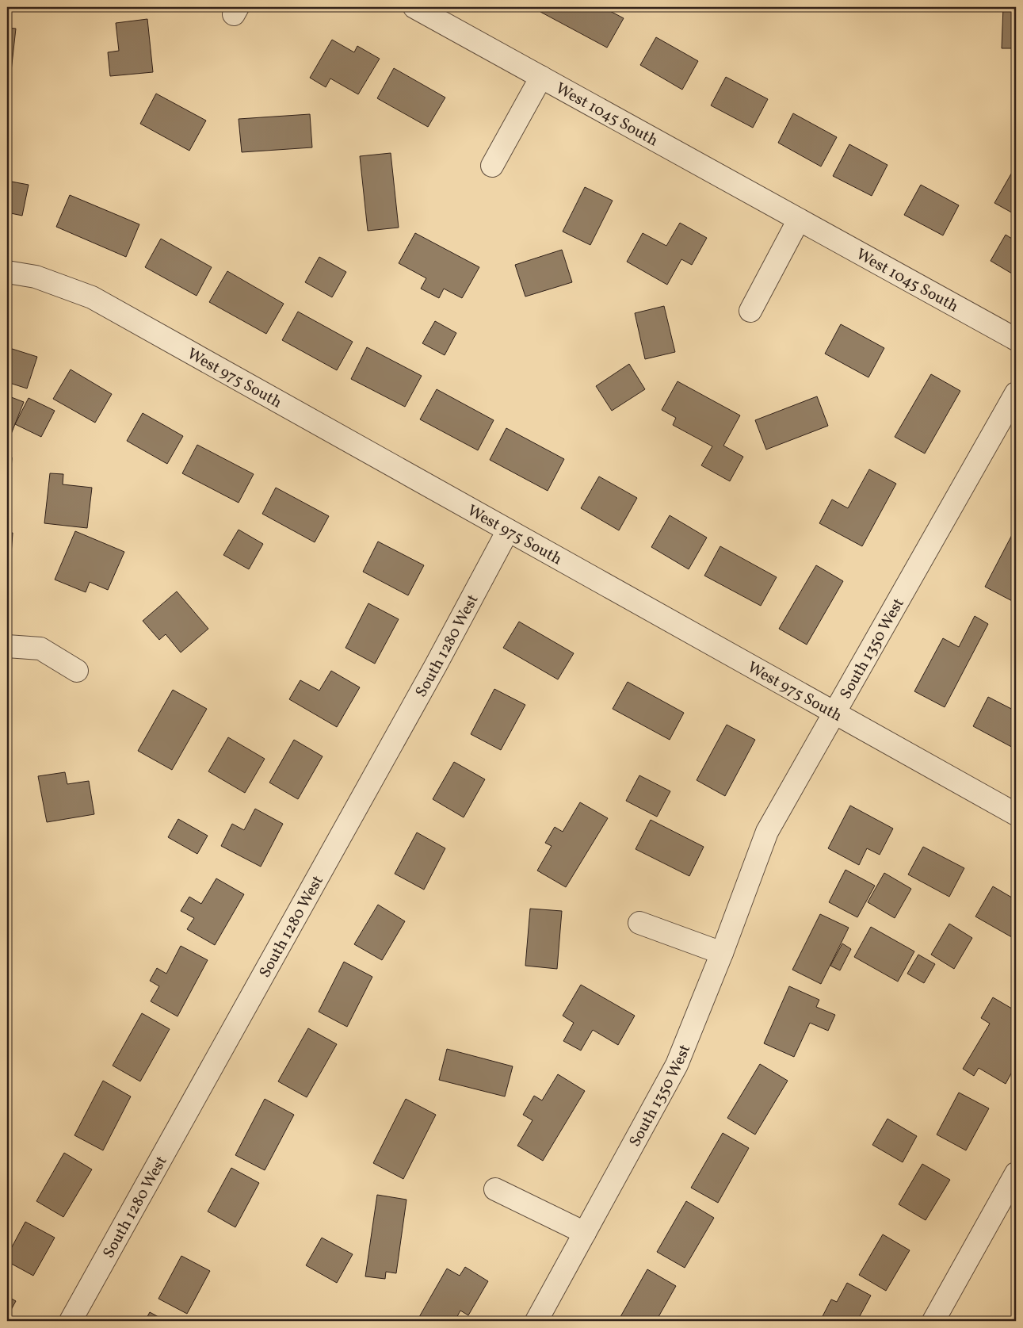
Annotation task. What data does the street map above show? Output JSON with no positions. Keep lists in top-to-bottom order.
{
  "streets": {
    "street": [
      "West 1045 South",
      "West 975 South",
      "South 1280 West",
      "South 1350 West"
    ]
  },
  "crossings": [
    ["West 975 South", "South 1280 West"],
    ["West 975 South", "South 1350 West"]
  ]
}
